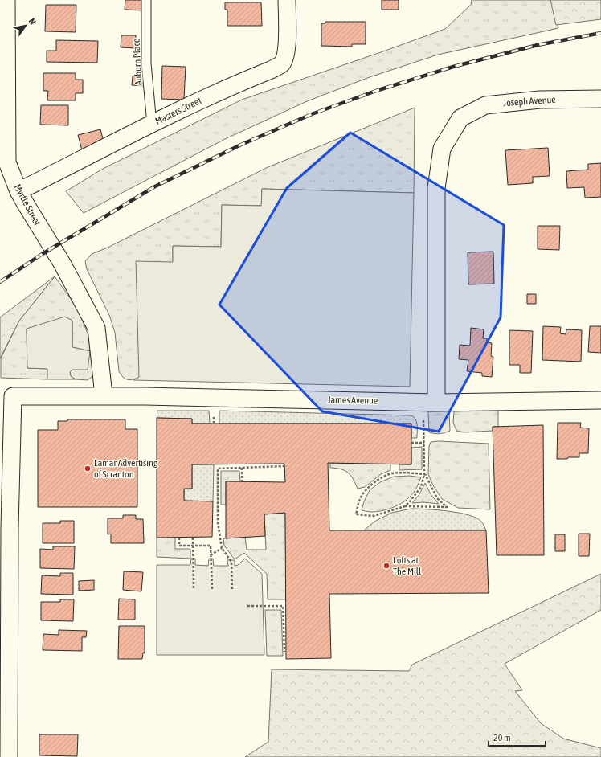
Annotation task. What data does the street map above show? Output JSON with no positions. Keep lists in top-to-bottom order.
{
  "streets": {
    "street": [
      "Joseph Avenue",
      "Masters Street",
      "Myrtle Street",
      "James Avenue"
    ],
    "lane": ["Auburn Place"]
  },
  "crossings": [
    ["Auburn Place", "Masters Street"],
    ["Joseph Avenue", "James Avenue"],
    ["Masters Street", "Myrtle Street"],
    ["Myrtle Street", "James Avenue"]
  ],
  "places": ["Lamar Advertising of Scranton", "Lofts at The Mill"],
  "scale_bar": "20 m",
  "north": "top right"
}
